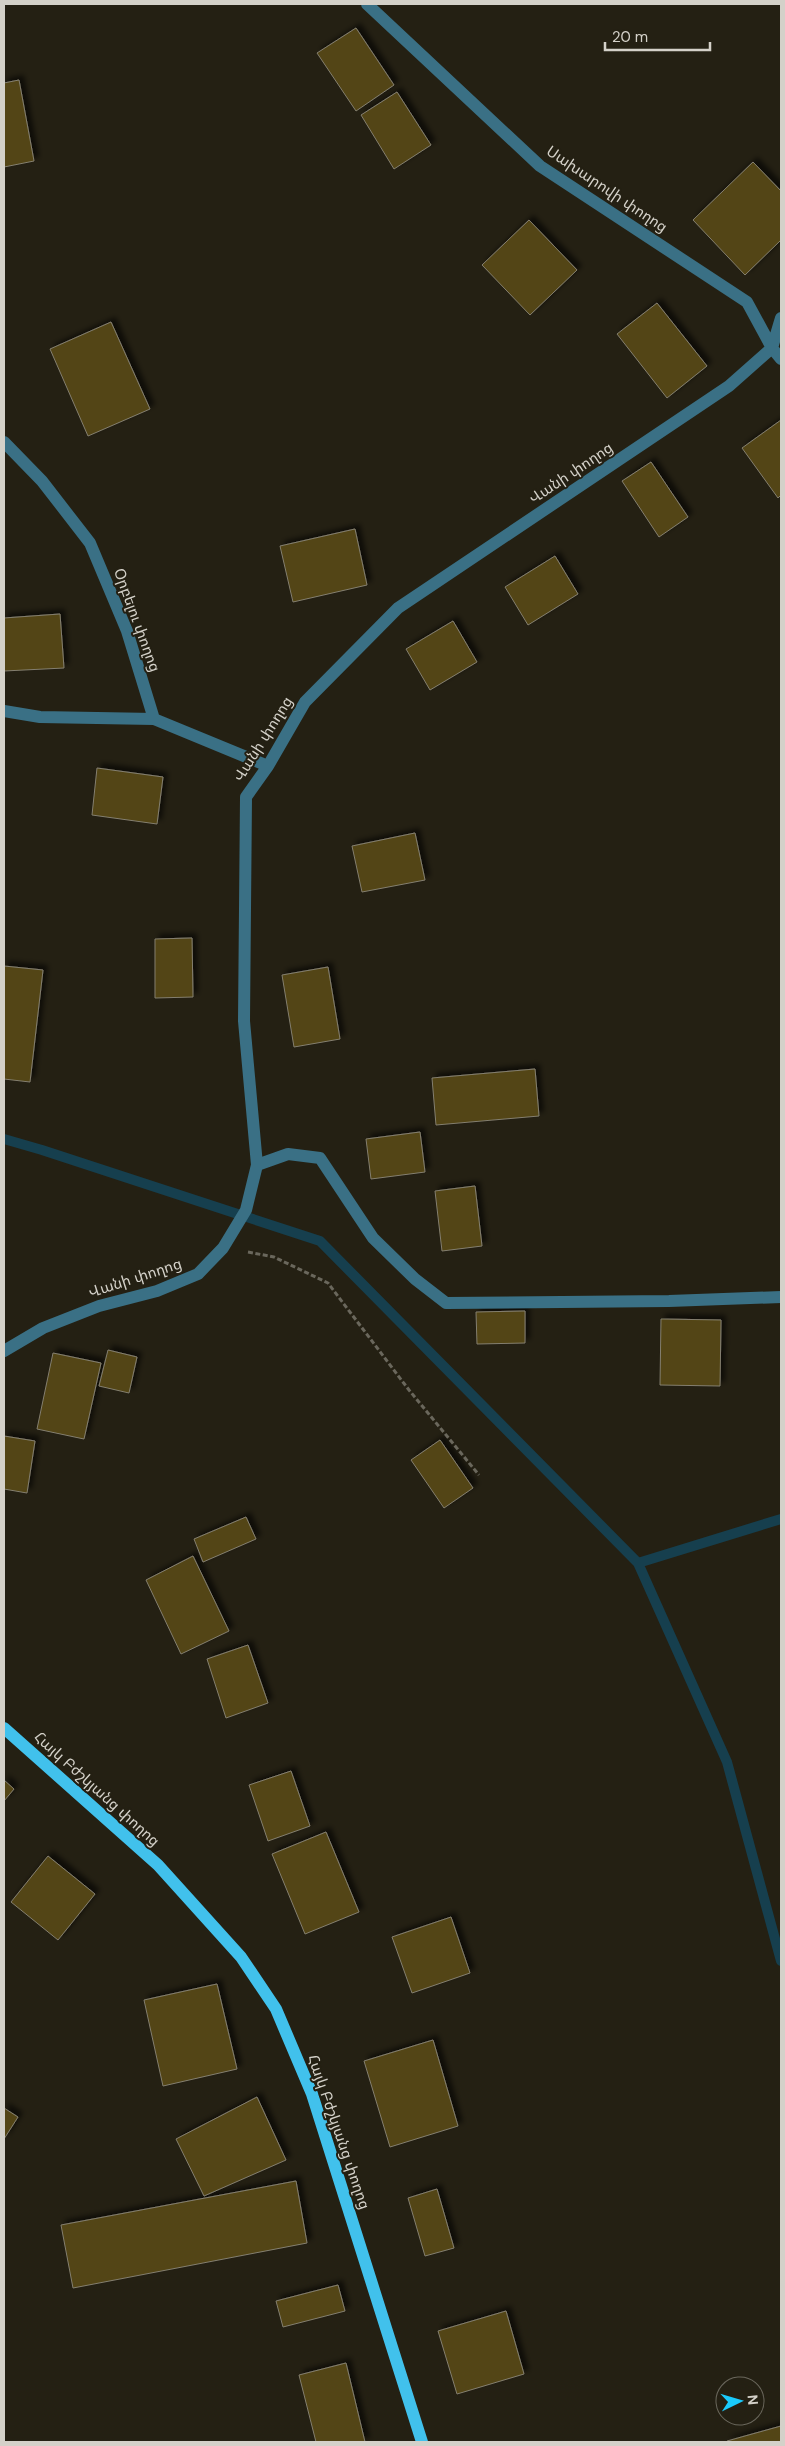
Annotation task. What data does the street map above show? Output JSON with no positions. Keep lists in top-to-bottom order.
{
  "streets": {
    "main road": ["Հայկ Բժշկյանց փողոց"],
    "street": ["Սախարովի փողոց", "Վանի փողոց", "Օրբելու փողոց"]
  },
  "crossings": [
    ["Սախարովի փողոց", "Վանի փողոց"]
  ],
  "scale_bar": "20 m",
  "north": "right"
}
